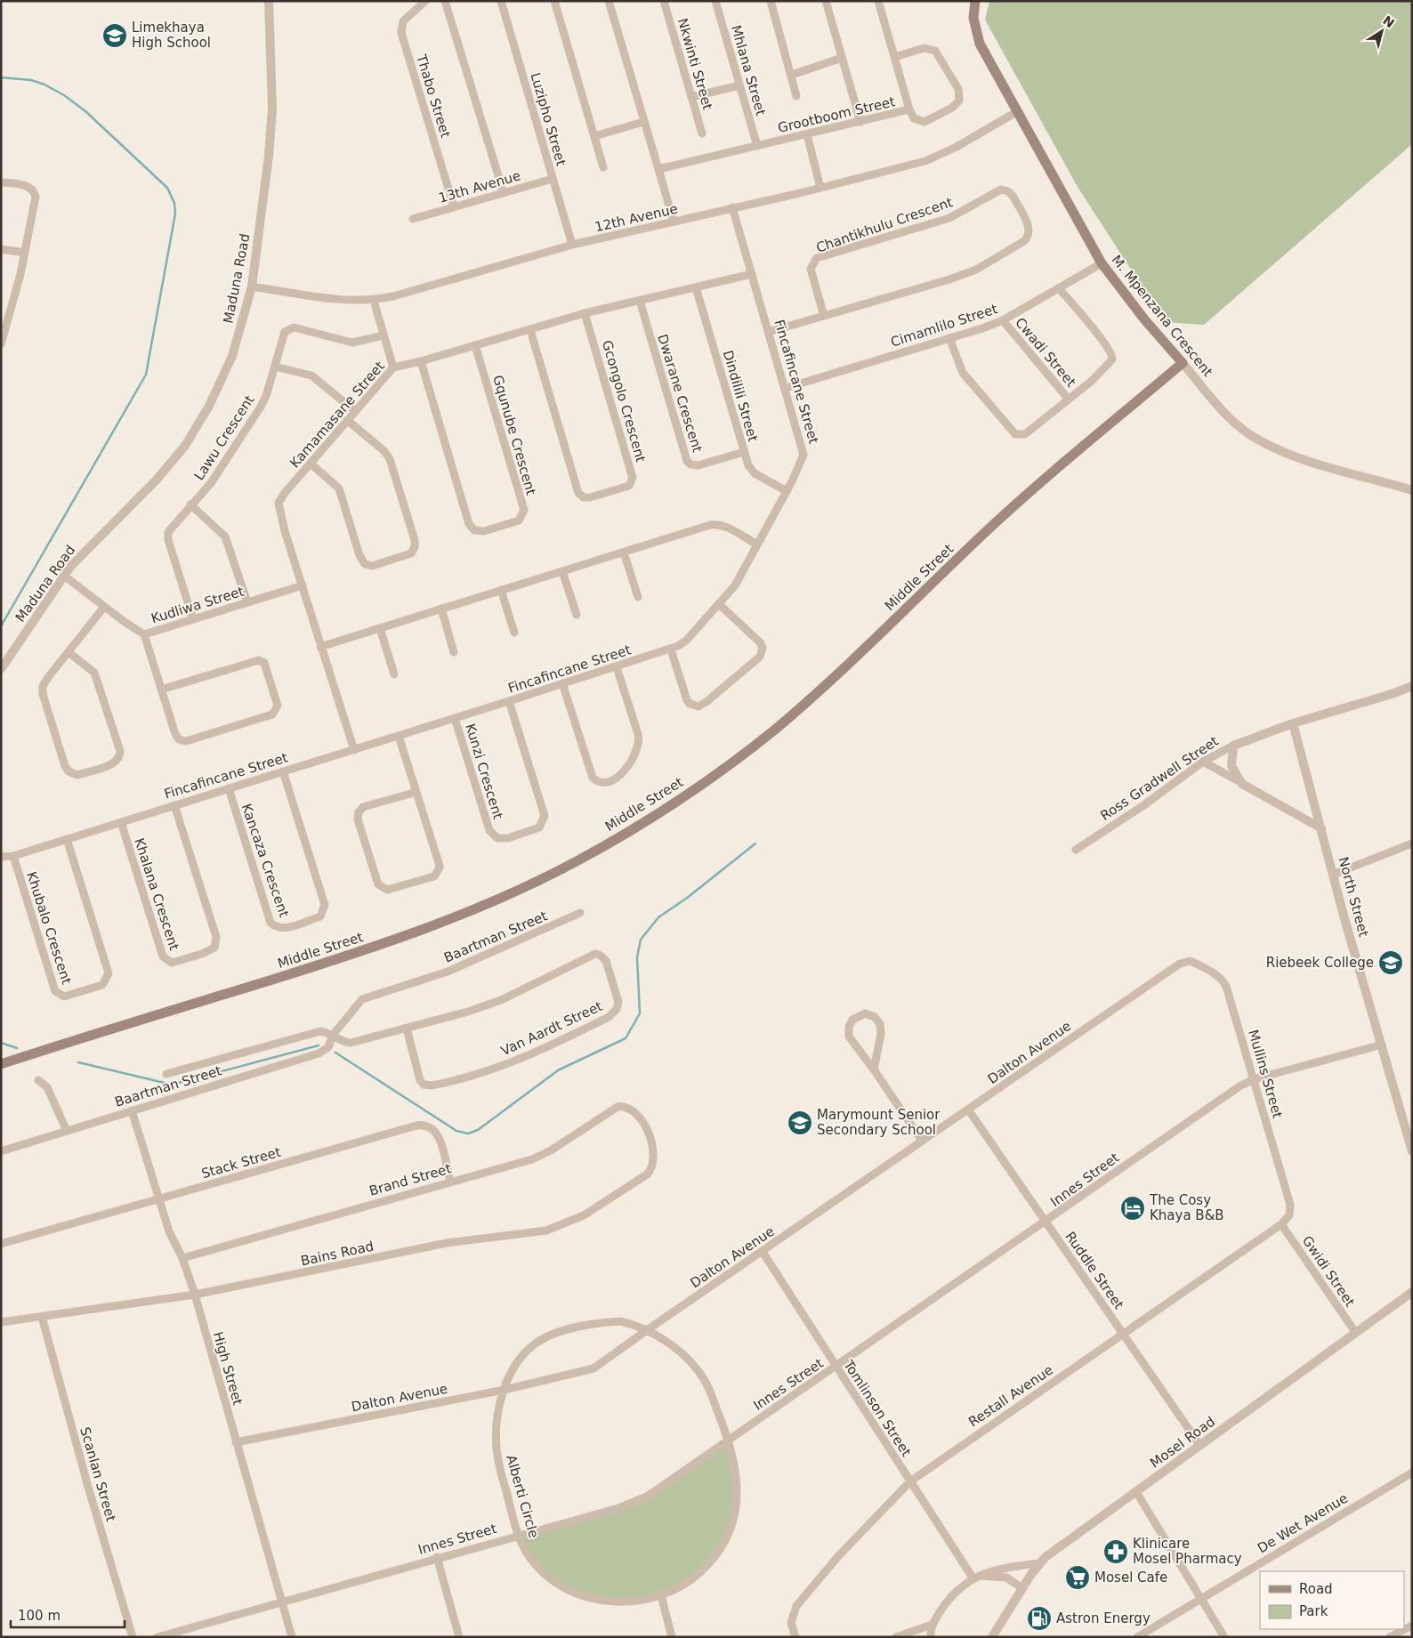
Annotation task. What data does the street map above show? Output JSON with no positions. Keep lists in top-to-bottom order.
{
  "streets": {
    "main road": ["M. Mpenzana Crescent", "Middle Street"],
    "street": [
      "Nkwinti Street",
      "Mhlana Street",
      "Thabo Street",
      "Grootboom Street",
      "Luzipho Street",
      "13th Avenue",
      "12th Avenue",
      "Chantikhulu Crescent",
      "Maduna Road",
      "Cimamlilo Street",
      "Cwadi Street",
      "Fincafincane Street",
      "Dwarane Crescent",
      "Dindilili Street",
      "Gcongolo Crescent",
      "Kamamasane Street",
      "Gqunube Crescent",
      "Lawu Crescent",
      "Kudliwa Street",
      "Kunzi Crescent",
      "Ross Gradwell Street",
      "Kancaza Crescent",
      "Khalana Crescent",
      "North Street",
      "Khubalo Crescent",
      "Baartman Street",
      "Van Aardt Street",
      "Dalton Avenue",
      "Mullins Street",
      "Stack Street",
      "Brand Street",
      "Innes Street",
      "Bains Road",
      "Ruddle Street",
      "Gwidi Street",
      "High Street",
      "Restall Avenue",
      "Tomlinson Street",
      "Mosel Road",
      "Scanlan Street",
      "Alberti Circle",
      "De Wet Avenue"
    ]
  },
  "crossings": [
    ["Mhlana Street", "Grootboom Street"],
    ["Thabo Street", "13th Avenue"],
    ["Luzipho Street", "13th Avenue"],
    ["Luzipho Street", "12th Avenue"],
    ["12th Avenue", "Maduna Road"],
    ["12th Avenue", "M. Mpenzana Crescent"],
    ["12th Avenue", "Fincafincane Street"],
    ["Chantikhulu Crescent", "Fincafincane Street"],
    ["Maduna Road", "Kudliwa Street"],
    ["M. Mpenzana Crescent", "Cimamlilo Street"],
    ["M. Mpenzana Crescent", "Middle Street"],
    ["Cimamlilo Street", "Cwadi Street"],
    ["Cimamlilo Street", "Fincafincane Street"],
    ["Fincafincane Street", "Dindilili Street"],
    ["Fincafincane Street", "Kamamasane Street"],
    ["Fincafincane Street", "Kunzi Crescent"],
    ["Fincafincane Street", "Kancaza Crescent"],
    ["Fincafincane Street", "Khalana Crescent"],
    ["Fincafincane Street", "Khubalo Crescent"],
    ["Dwarane Crescent", "Dindilili Street"],
    ["Dwarane Crescent", "Kamamasane Street"],
    ["Dindilili Street", "Kamamasane Street"],
    ["Gcongolo Crescent", "Kamamasane Street"],
    ["Kamamasane Street", "Gqunube Crescent"],
    ["Kamamasane Street", "Kudliwa Street"],
    ["Lawu Crescent", "Kudliwa Street"],
    ["Ross Gradwell Street", "North Street"],
    ["North Street", "Innes Street"],
    ["Baartman Street", "Van Aardt Street"],
    ["Baartman Street", "High Street"],
    ["Dalton Avenue", "Mullins Street"],
    ["Dalton Avenue", "Ruddle Street"],
    ["Dalton Avenue", "High Street"],
    ["Dalton Avenue", "Tomlinson Street"],
    ["Dalton Avenue", "Alberti Circle"],
    ["Mullins Street", "Innes Street"],
    ["Mullins Street", "Restall Avenue"],
    ["Stack Street", "Brand Street"],
    ["Stack Street", "High Street"],
    ["Brand Street", "Bains Road"],
    ["Brand Street", "High Street"],
    ["Innes Street", "Ruddle Street"],
    ["Innes Street", "High Street"],
    ["Innes Street", "Tomlinson Street"],
    ["Innes Street", "Alberti Circle"],
    ["Bains Road", "High Street"],
    ["Bains Road", "Scanlan Street"],
    ["Ruddle Street", "Restall Avenue"],
    ["Ruddle Street", "Mosel Road"],
    ["Gwidi Street", "Restall Avenue"],
    ["Gwidi Street", "Mosel Road"],
    ["Restall Avenue", "Tomlinson Street"]
  ],
  "places": {
    "school or university": ["Limekhaya High School", "Riebeek College", "Marymount Senior Secondary School"],
    "hotel": ["The Cosy Khaya B&B"],
    "pharmacy": ["Klinicare Mosel Pharmacy"],
    "supermarket": ["Mosel Cafe"],
    "fuel station": ["Astron Energy"]
  },
  "legend": ["Road", "Park"],
  "scale_bar": "100 m",
  "north": "top right"
}
